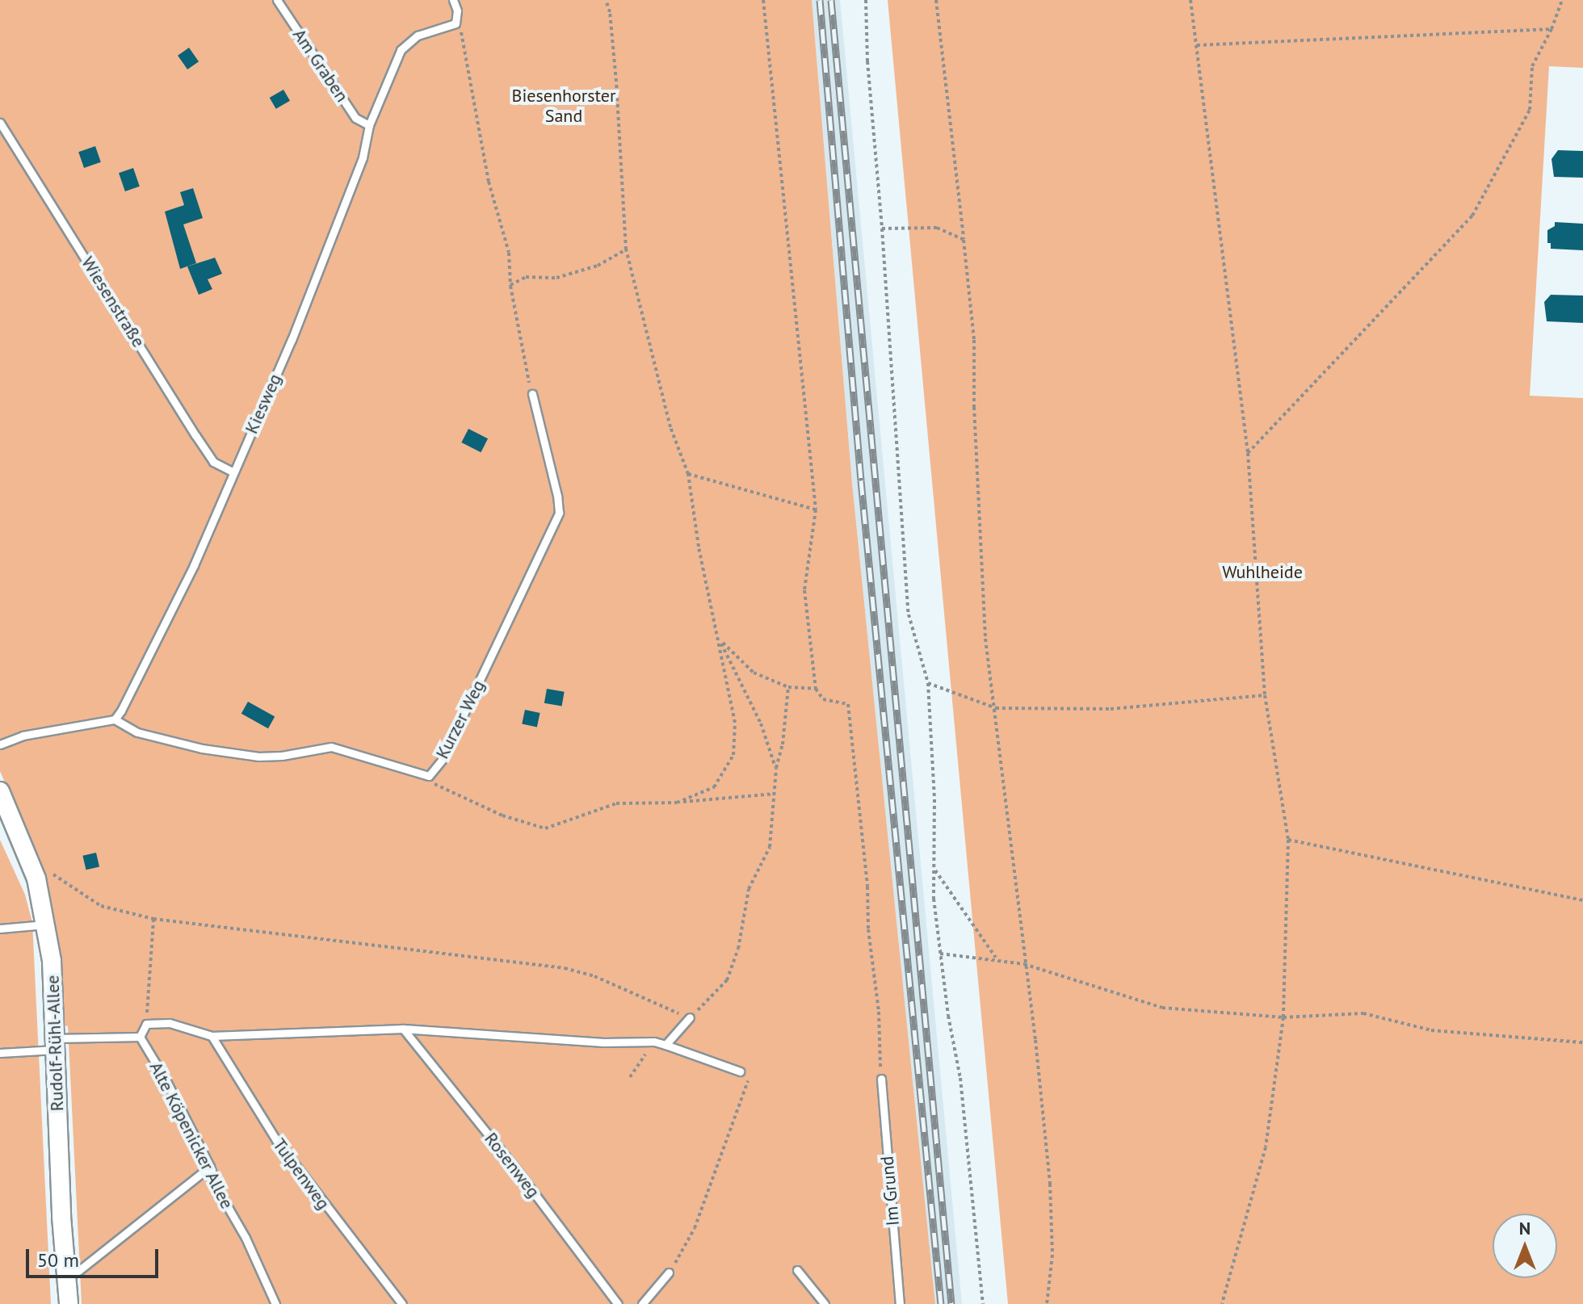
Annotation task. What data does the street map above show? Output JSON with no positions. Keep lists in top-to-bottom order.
{
  "streets": {
    "street": ["Rudolf-Rühl-Allee"],
    "lane": [
      "Am Graben",
      "Wiesenstraße",
      "Kiesweg",
      "Kurzer Weg",
      "Alte Köpenicker Allee",
      "Rosenweg",
      "Tulpenweg",
      "Im Grund"
    ]
  },
  "crossings": [
    ["Am Graben", "Kiesweg"],
    ["Wiesenstraße", "Kiesweg"]
  ],
  "parks": ["Biesenhorster Sand", "Wuhlheide"],
  "scale_bar": "50 m",
  "north": "top"
}
